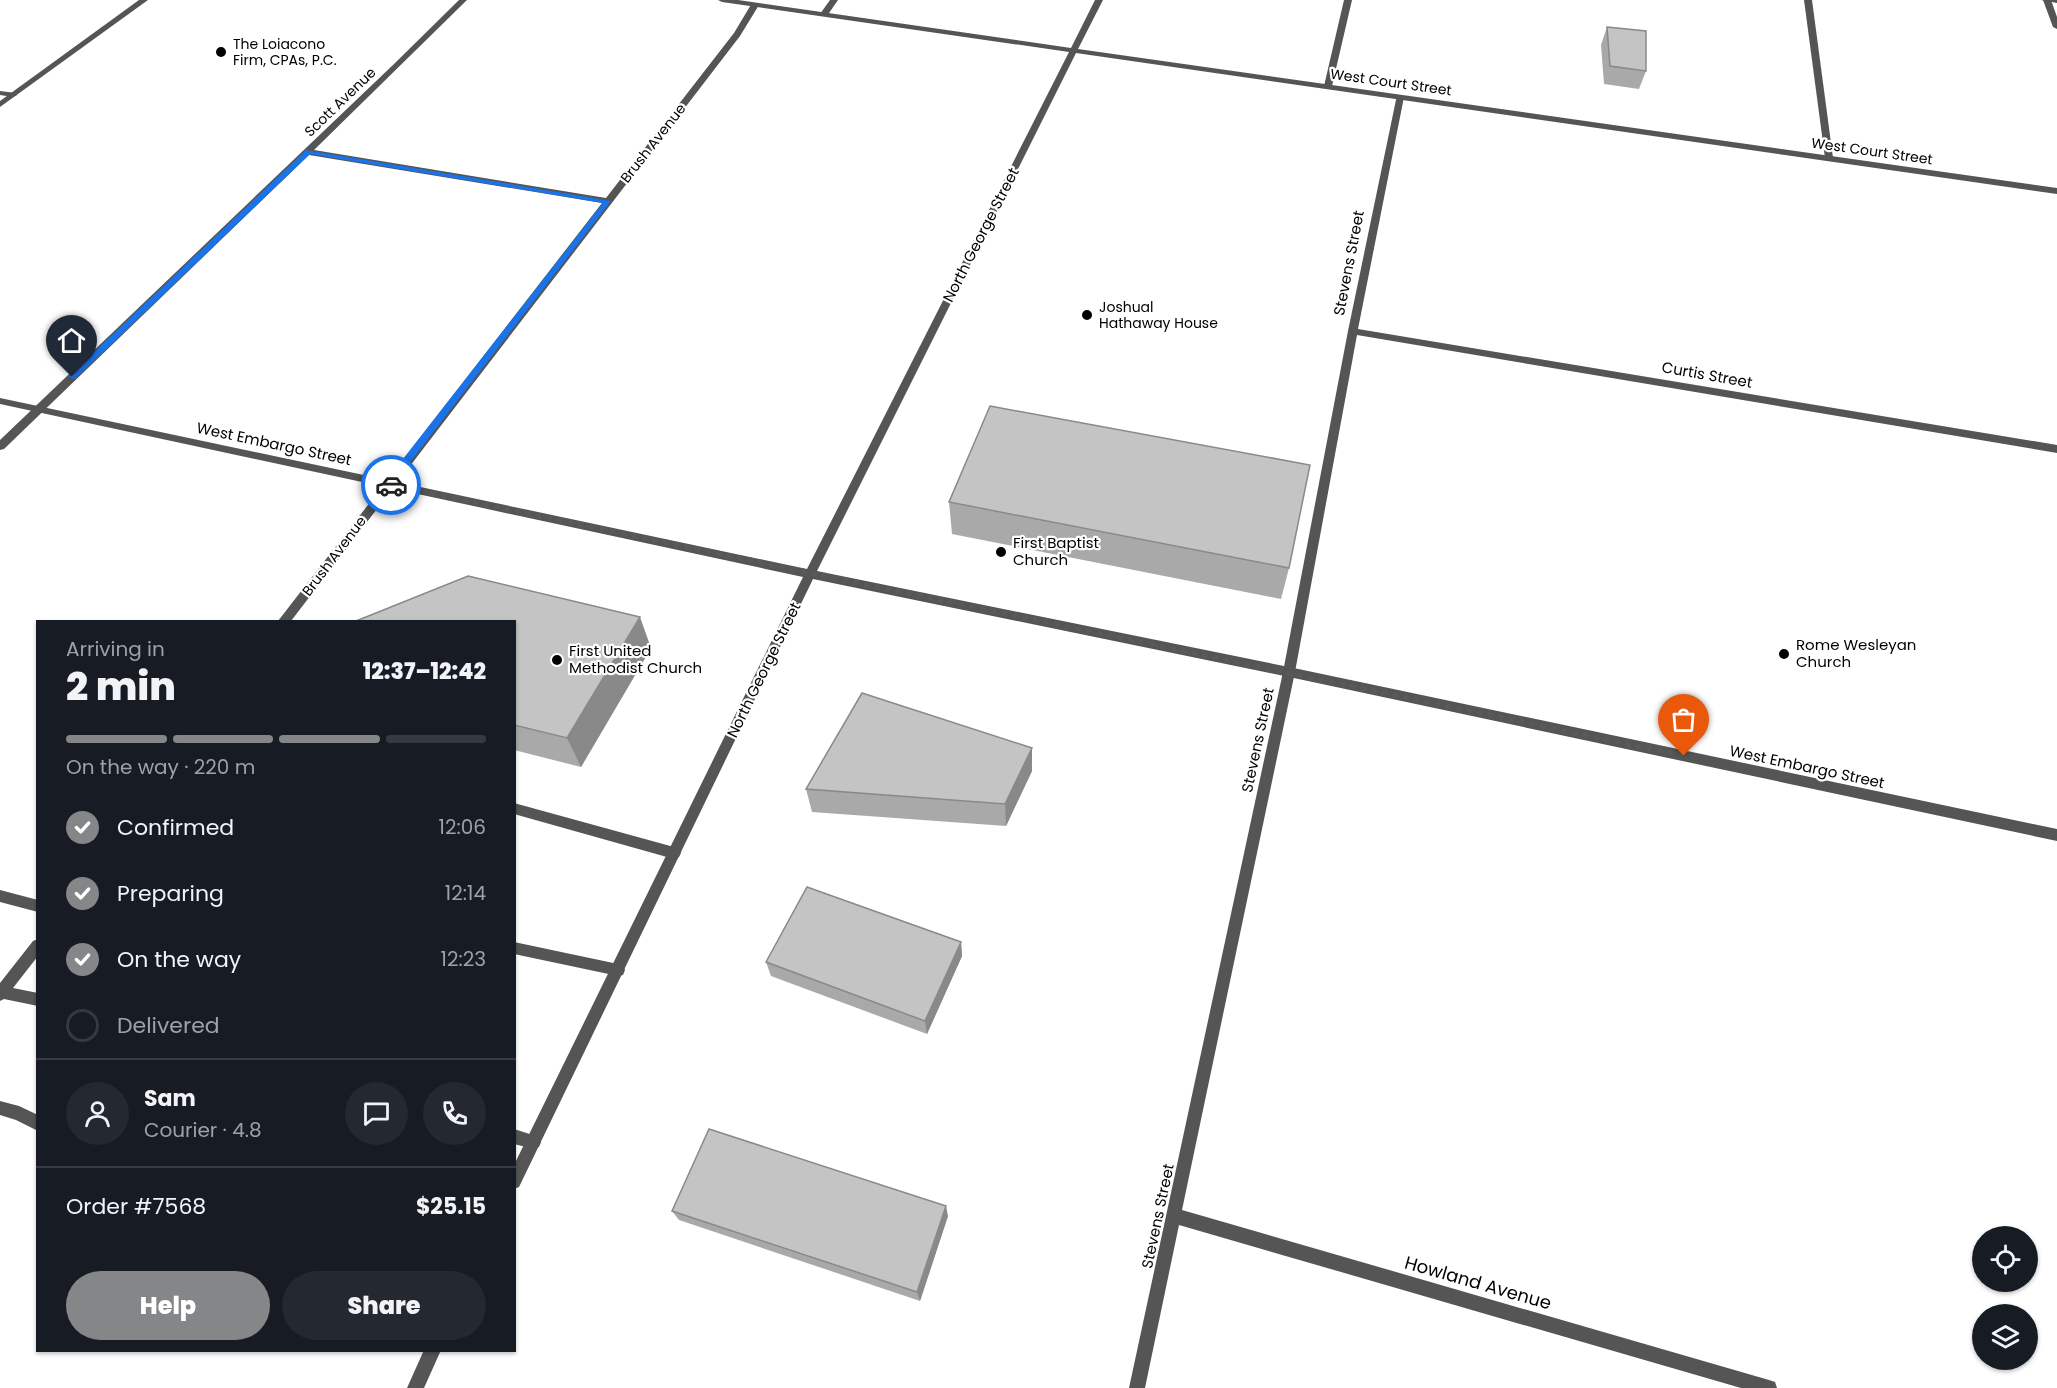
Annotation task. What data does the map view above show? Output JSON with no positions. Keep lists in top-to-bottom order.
{
  "streets": {
    "street": [
      "West Court Street",
      "Scott Avenue",
      "Brush Avenue",
      "North George Street",
      "Stevens Street",
      "Curtis Street",
      "West Embargo Street",
      "Howland Avenue"
    ]
  },
  "crossings": [
    ["West Court Street", "Brush Avenue"],
    ["West Court Street", "North George Street"],
    ["West Court Street", "Stevens Street"],
    ["Scott Avenue", "West Embargo Street"],
    ["Brush Avenue", "West Embargo Street"],
    ["North George Street", "West Embargo Street"],
    ["Stevens Street", "Curtis Street"],
    ["Stevens Street", "West Embargo Street"],
    ["Stevens Street", "Howland Avenue"]
  ],
  "places": [
    "The Loiacono Firm, CPAs, P.C.",
    "Joshual Hathaway House",
    "First Baptist Church",
    "Rome Wesleyan Church",
    "First United Methodist Church"
  ],
  "page": {
    "heading": ["2 min", "Arriving in", "12:37–12:42"],
    "panel": [
      "Sam",
      "Courier · 4.8",
      "Order #7568",
      "$25.15"
    ],
    "bar": "On the way · 220 m",
    "list": [
      ["Confirmed", "12:06"],
      ["Preparing", "12:14"],
      ["On the way", "12:23"],
      "Delivered"
    ],
    "buttons": ["Help", "Share"]
  }
}
